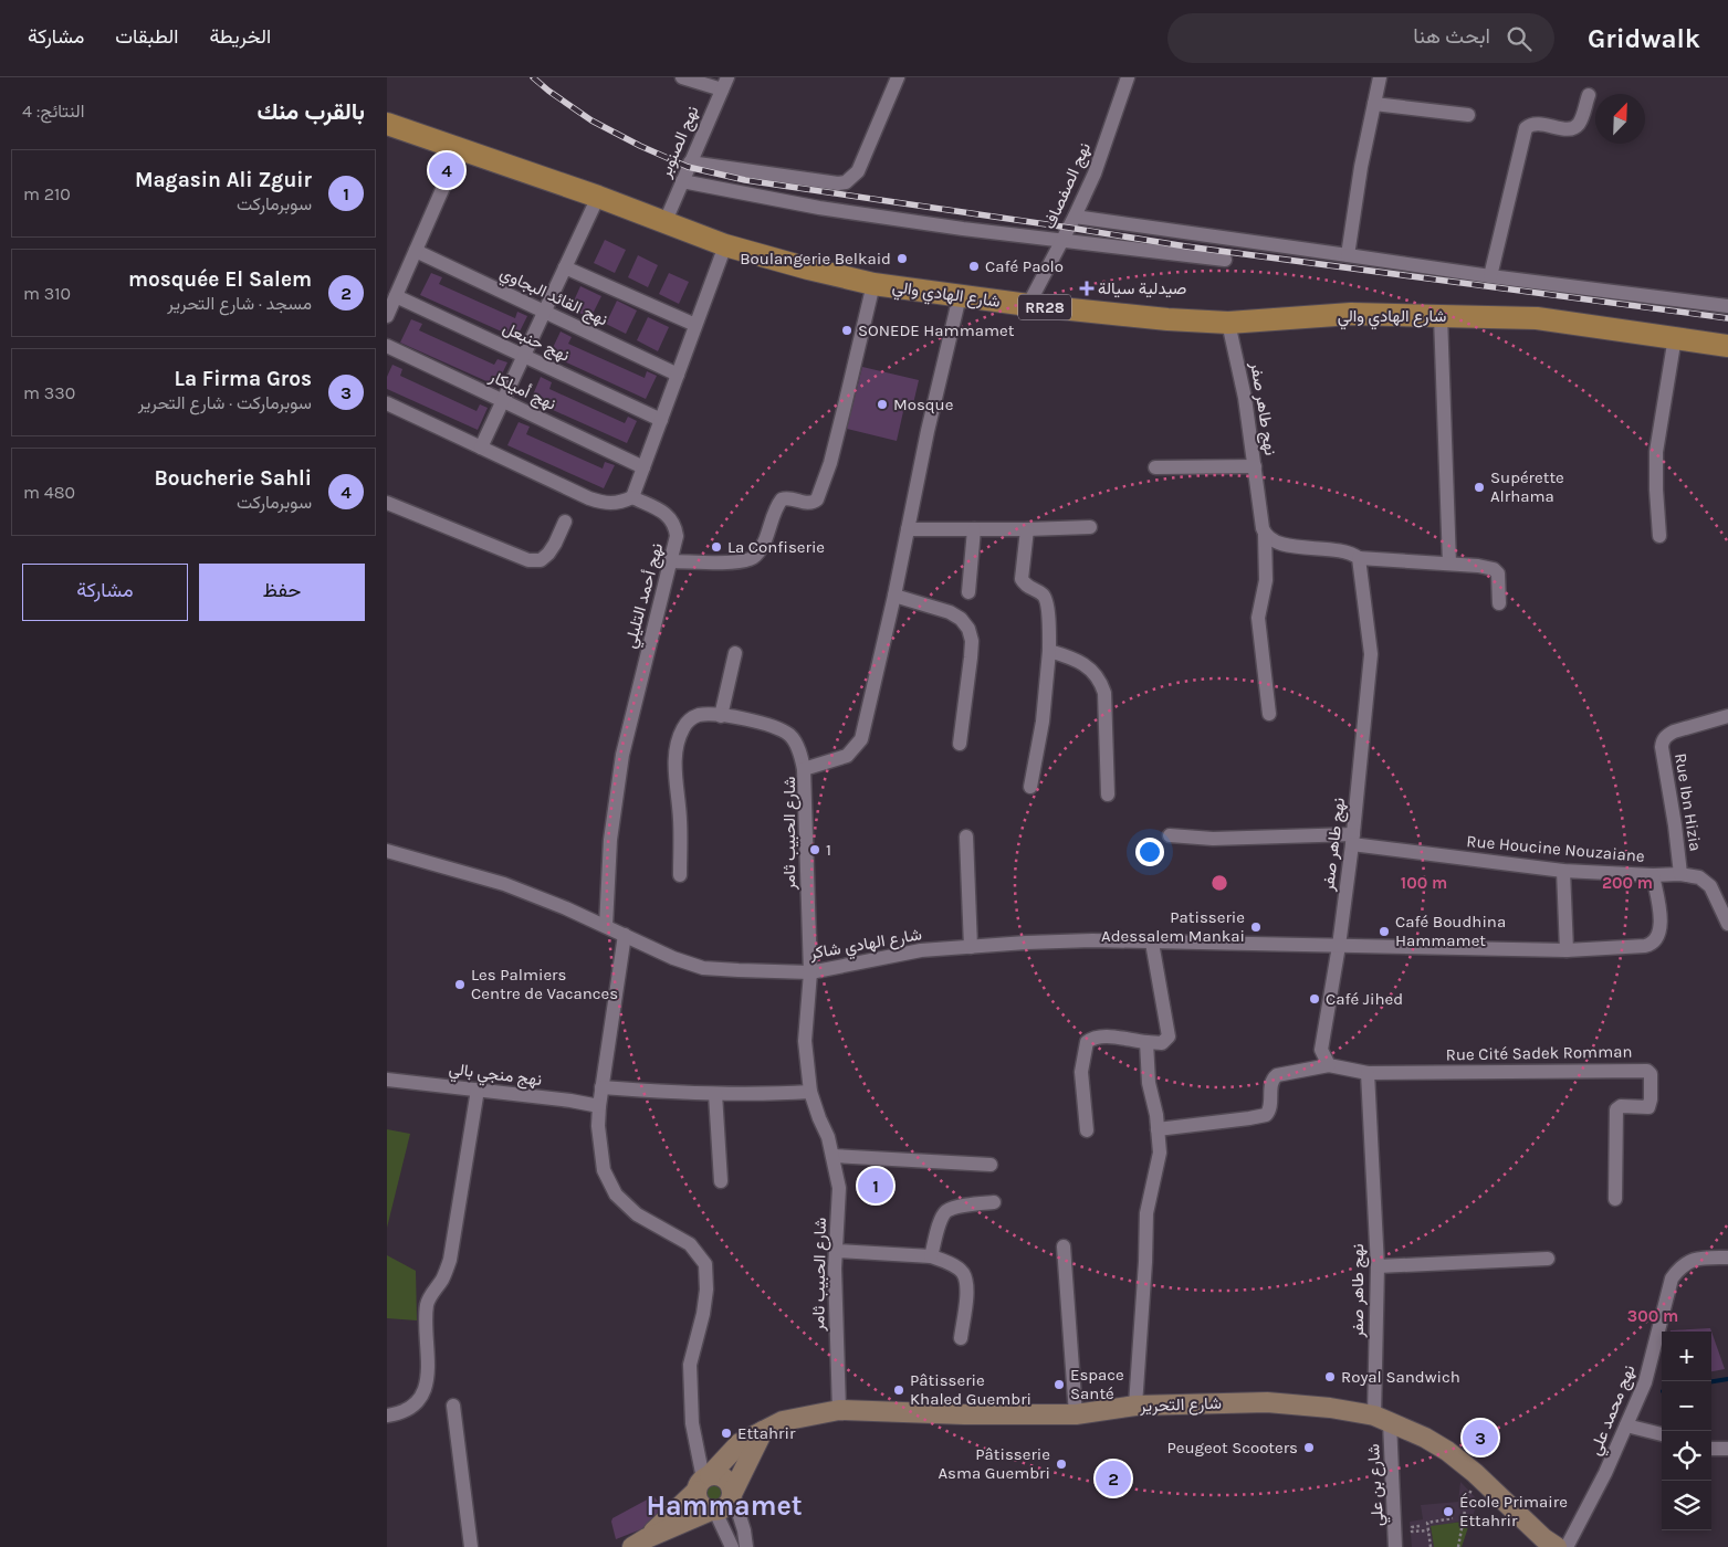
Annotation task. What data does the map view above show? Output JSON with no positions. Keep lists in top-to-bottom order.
{
  "streets": {
    "main road": ["شارع الهادي والي", "RR28"],
    "street": [
      "نهج الصنوبر",
      "نهج الصفصاف",
      "نهج القائد البجاوي",
      "نهج حنبعل",
      "نهج أميلكار",
      "نهج طاهر صفر",
      "نهج أحمد التليلي",
      "Rue Ibn Hizia",
      "شارع الحبيب ثامر",
      "Rue Houcine Nouzaiane",
      "شارع الهادي شاكر",
      "Rue Cité Sadek Romman",
      "نهج منجي بالي",
      "شارع التحرير",
      "نهج محمد علي",
      "شارع بن علي"
    ]
  },
  "crossings": [
    ["نهج الصنوبر", "شارع الهادي والي"],
    ["نهج الصفصاف", "شارع الهادي والي"],
    ["شارع الهادي والي", "نهج طاهر صفر"],
    ["شارع الهادي والي", "شارع الحبيب ثامر"],
    ["نهج طاهر صفر", "Rue Houcine Nouzaiane"],
    ["نهج طاهر صفر", "شارع الهادي شاكر"],
    ["نهج طاهر صفر", "Rue Cité Sadek Romman"],
    ["نهج طاهر صفر", "شارع التحرير"],
    ["نهج طاهر صفر", "شارع بن علي"],
    ["نهج أحمد التليلي", "شارع الهادي شاكر"],
    ["Rue Ibn Hizia", "Rue Houcine Nouzaiane"],
    ["شارع الحبيب ثامر", "شارع الهادي شاكر"],
    ["شارع الحبيب ثامر", "شارع التحرير"],
    ["Rue Houcine Nouzaiane", "شارع الهادي شاكر"],
    ["شارع التحرير", "شارع بن علي"]
  ],
  "districts": ["Hammamet"],
  "places": {
    "other": [
      "Boulangerie Belkaid",
      "Café Paolo",
      "SONEDE Hammamet",
      "Mosque",
      "Supérette Alrhama",
      "La Confiserie",
      "1",
      "Patisserie Adessalem Mankai",
      "Café Boudhina Hammamet",
      "Les Palmiers Centre de Vacances",
      "Café Jihed",
      "Royal Sandwich",
      "Espace Santé",
      "Pâtisserie Khaled Guembri",
      "Ettahrir",
      "Peugeot Scooters",
      "Pâtisserie Asma Guembri",
      "École Primaire Ettahrir"
    ],
    "health": ["صيدلية سيالة"]
  },
  "north": "top right",
  "page": {
    "header": "Gridwalk",
    "search": "ابحث هنا",
    "nav": ["الخريطة", "الطبقات", "مشاركة"],
    "heading": ["بالقرب منك", "النتائج: 4"],
    "list": [
      {
        "mark": "1",
        "name": "Magasin Ali Zguir",
        "note": "سوبرماركت",
        "value": "210 m"
      },
      {
        "mark": "2",
        "name": "mosquée El Salem",
        "note": "مسجد · شارع التحرير",
        "value": "310 m"
      },
      {
        "mark": "3",
        "name": "La Firma Gros",
        "note": "سوبرماركت · شارع التحرير",
        "value": "330 m"
      },
      {
        "mark": "4",
        "name": "Boucherie Sahli",
        "note": "سوبرماركت",
        "value": "480 m"
      }
    ],
    "pins": [
      "4",
      "1",
      "3",
      "2"
    ],
    "buttons": ["حفظ", "مشاركة"],
    "map_buttons": ["+", "−"]
  },
  "rings": ["100 m", "200 m", "300 m"]
}
